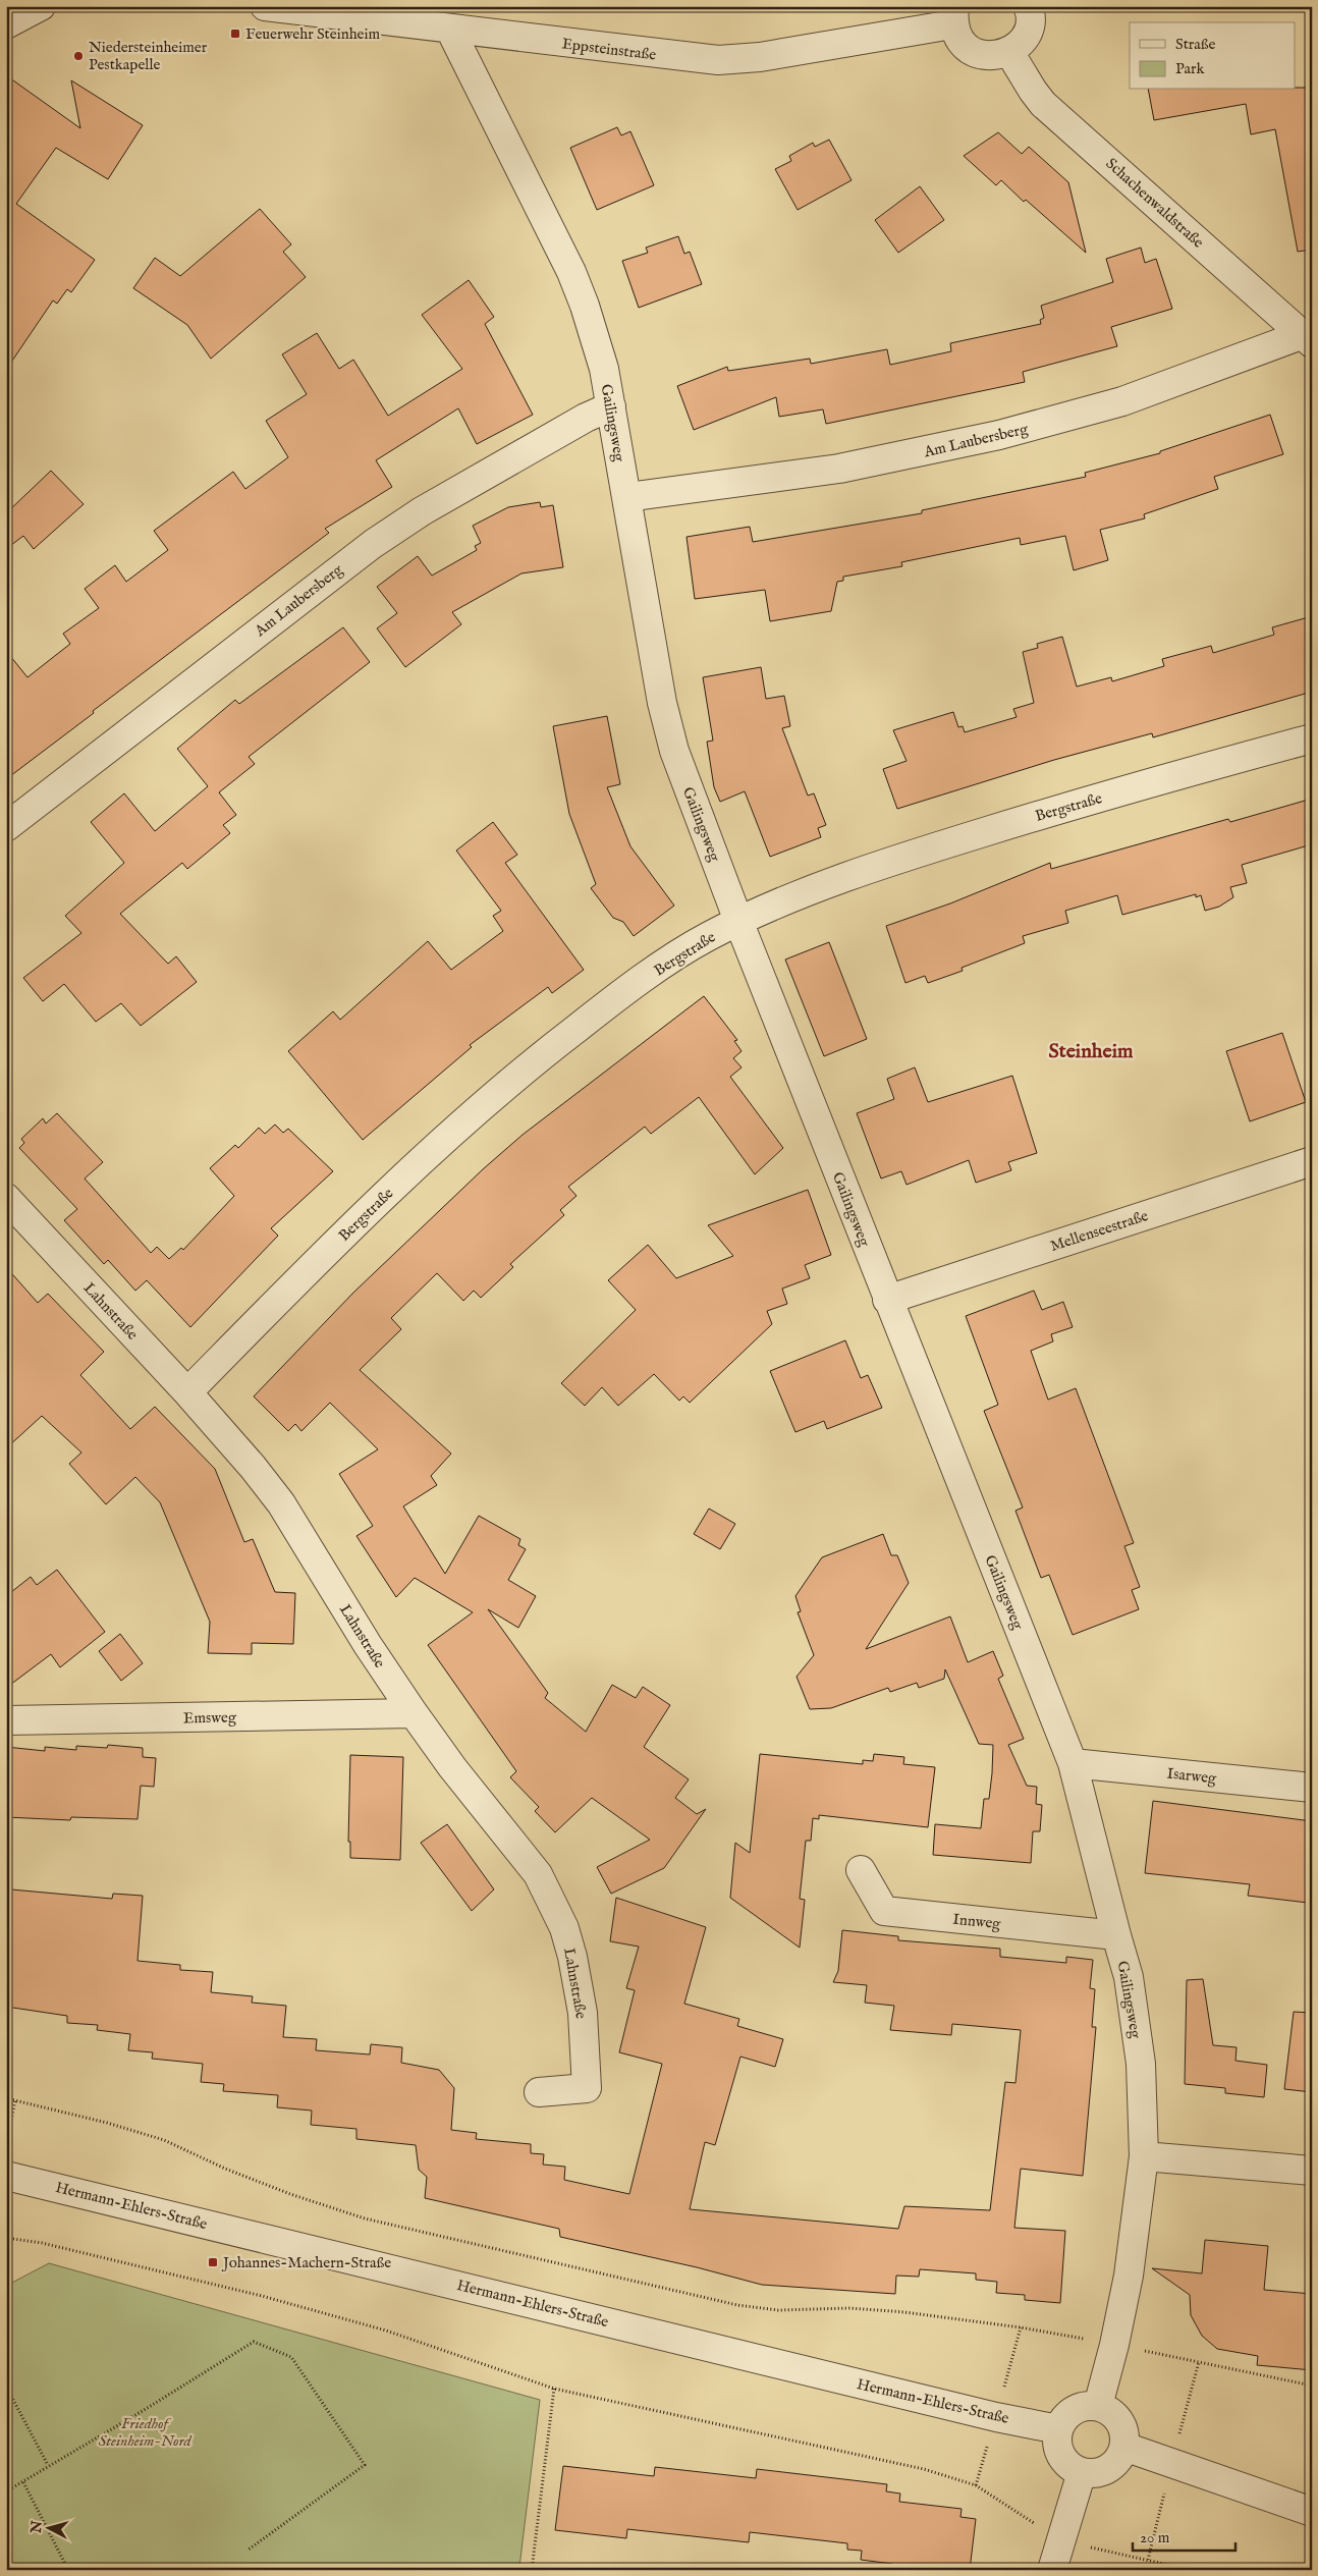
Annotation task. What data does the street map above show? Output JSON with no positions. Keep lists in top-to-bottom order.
{
  "streets": {
    "street": [
      "Eppsteinstraße",
      "Schachenwaldstraße",
      "Gailingsweg",
      "Am Laubersberg",
      "Bergstraße",
      "Mellenseestraße",
      "Lahnstraße",
      "Emsweg",
      "Isarweg",
      "Innweg",
      "Hermann-Ehlers-Straße"
    ]
  },
  "crossings": [
    ["Eppsteinstraße", "Gailingsweg"],
    ["Schachenwaldstraße", "Am Laubersberg"],
    ["Gailingsweg", "Am Laubersberg"],
    ["Gailingsweg", "Bergstraße"],
    ["Gailingsweg", "Mellenseestraße"],
    ["Gailingsweg", "Isarweg"],
    ["Gailingsweg", "Innweg"],
    ["Gailingsweg", "Hermann-Ehlers-Straße"],
    ["Bergstraße", "Lahnstraße"],
    ["Lahnstraße", "Emsweg"]
  ],
  "districts": ["Steinheim"],
  "parks": ["Friedhof Steinheim-Nord"],
  "places": {
    "transit": ["Feuerwehr Steinheim", "Johannes-Machern-Straße"],
    "other": ["Niedersteinheimer Pestkapelle"]
  },
  "legend": ["Straße", "Park"],
  "scale_bar": "20 m",
  "north": "left"
}
